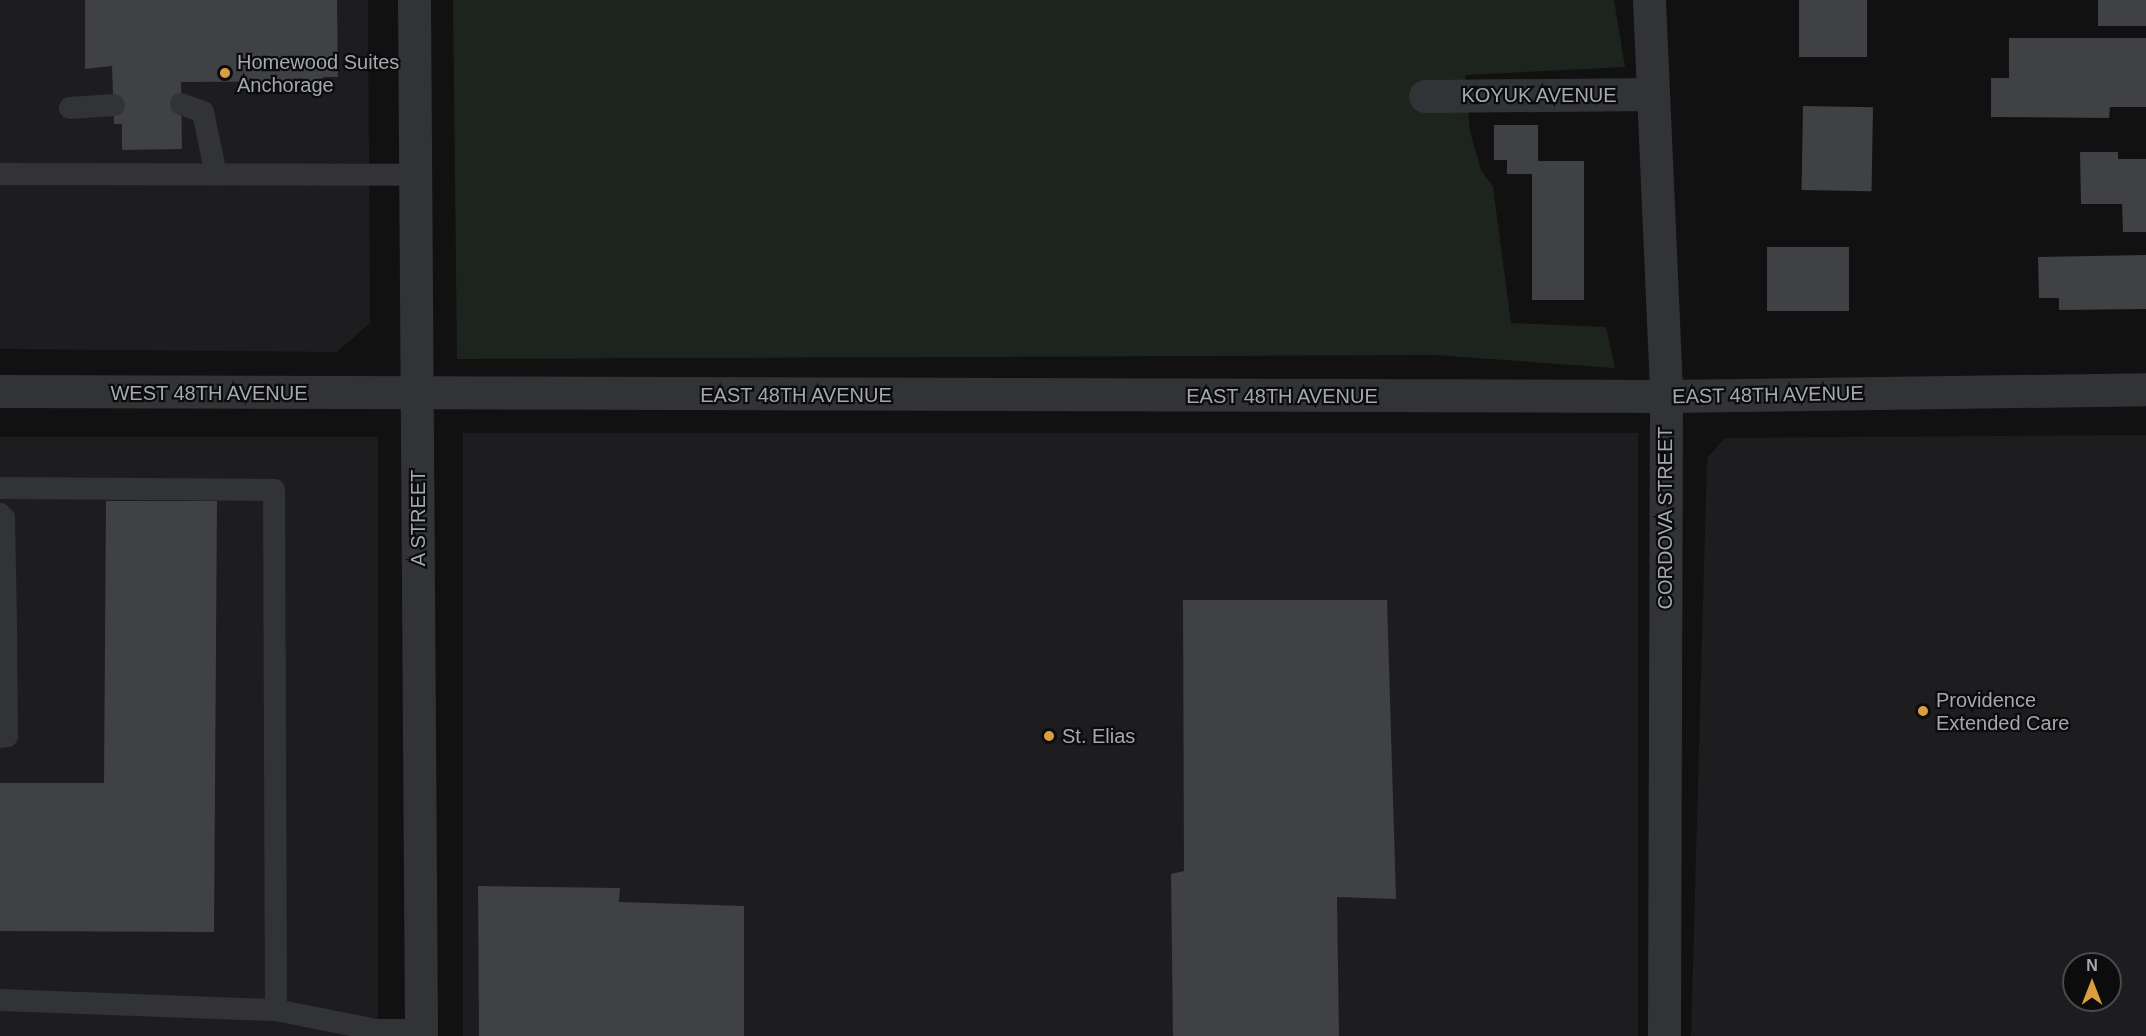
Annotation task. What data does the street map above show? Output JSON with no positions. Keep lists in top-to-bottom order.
{
  "streets": {
    "street": [
      "KOYUK AVENUE",
      "WEST 48TH AVENUE",
      "EAST 48TH AVENUE",
      "A STREET",
      "CORDOVA STREET"
    ]
  },
  "crossings": [
    ["KOYUK AVENUE", "CORDOVA STREET"],
    ["WEST 48TH AVENUE", "EAST 48TH AVENUE"],
    ["WEST 48TH AVENUE", "A STREET"],
    ["EAST 48TH AVENUE", "A STREET"],
    ["EAST 48TH AVENUE", "CORDOVA STREET"]
  ],
  "places": ["Homewood Suites Anchorage", "Providence Extended Care", "St. Elias"],
  "north": "top"
}
